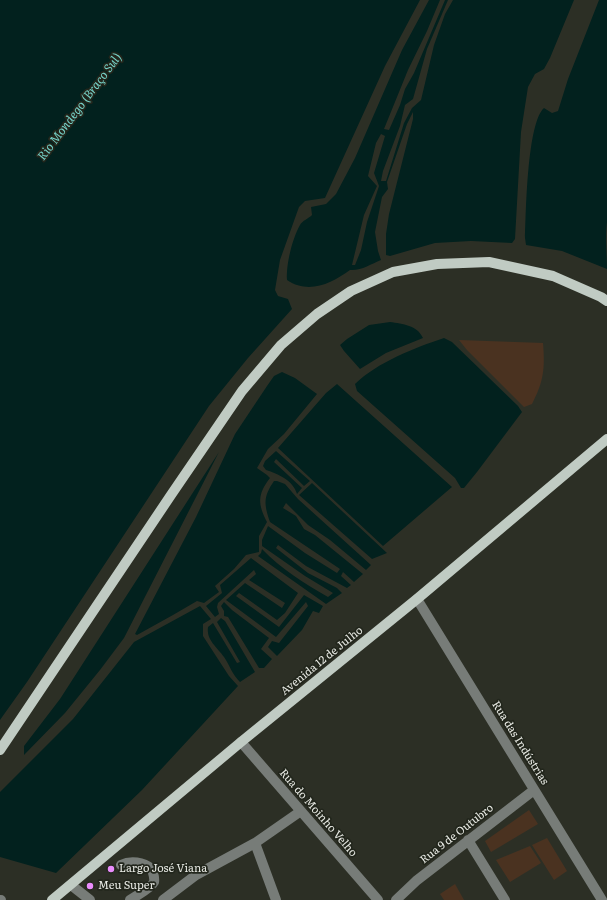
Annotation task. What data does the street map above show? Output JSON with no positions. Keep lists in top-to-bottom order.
{
  "streets": {
    "main road": ["Avenida 12 de Julho"],
    "street": ["Rua das Indústrias", "Rua do Moinho Velho", "Rua 9 de Outubro"]
  },
  "crossings": [
    ["Avenida 12 de Julho", "Rua das Indústrias"],
    ["Avenida 12 de Julho", "Rua do Moinho Velho"],
    ["Rua das Indústrias", "Rua 9 de Outubro"]
  ],
  "water": ["Rio Mondego (Braço Sul)"],
  "places": ["Largo José Viana", "Meu Super"]
}
